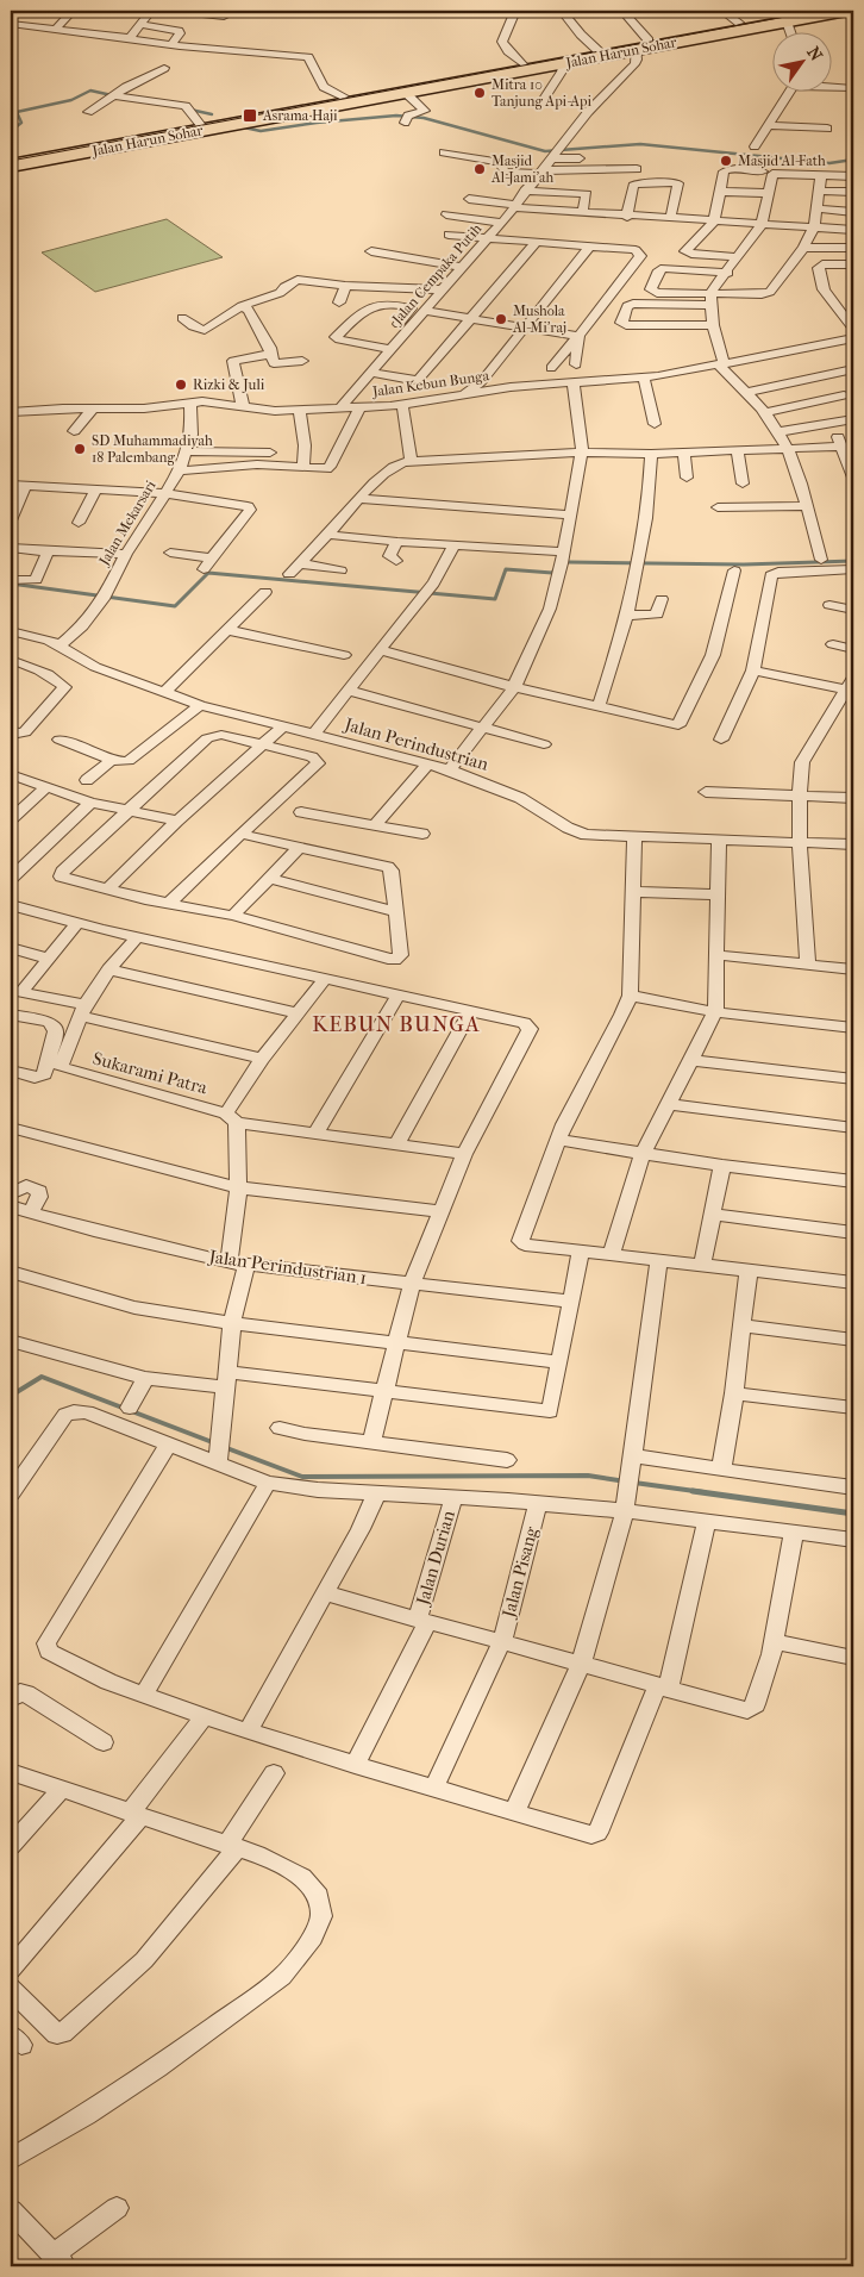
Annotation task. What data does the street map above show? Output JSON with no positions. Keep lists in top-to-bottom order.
{
  "streets": {
    "highway": ["Jalan Harun Sohar"],
    "street": [
      "Jalan Cempaka Putih",
      "Jalan Kebun Bunga",
      "Jalan Mekarsari",
      "Jalan Perindustrian",
      "Sukarami Patra",
      "Jalan Perindustrian 1",
      "Jalan Durian",
      "Jalan Pisang"
    ]
  },
  "crossings": [
    ["Jalan Harun Sohar", "Jalan Cempaka Putih"],
    ["Jalan Cempaka Putih", "Jalan Kebun Bunga"],
    ["Jalan Kebun Bunga", "Jalan Mekarsari"],
    ["Jalan Mekarsari", "Jalan Perindustrian"]
  ],
  "districts": ["KEBUN BUNGA"],
  "places": {
    "other": [
      "Mitra 10 Tanjung Api-Api",
      "Masjid Al-Fath",
      "Masjid Al-Jami'ah",
      "Mushola Al-Mi'raj",
      "Rizki & Juli",
      "SD Muhammadiyah 18 Palembang"
    ],
    "transit": ["Asrama Haji"]
  },
  "north": "top right"
}
